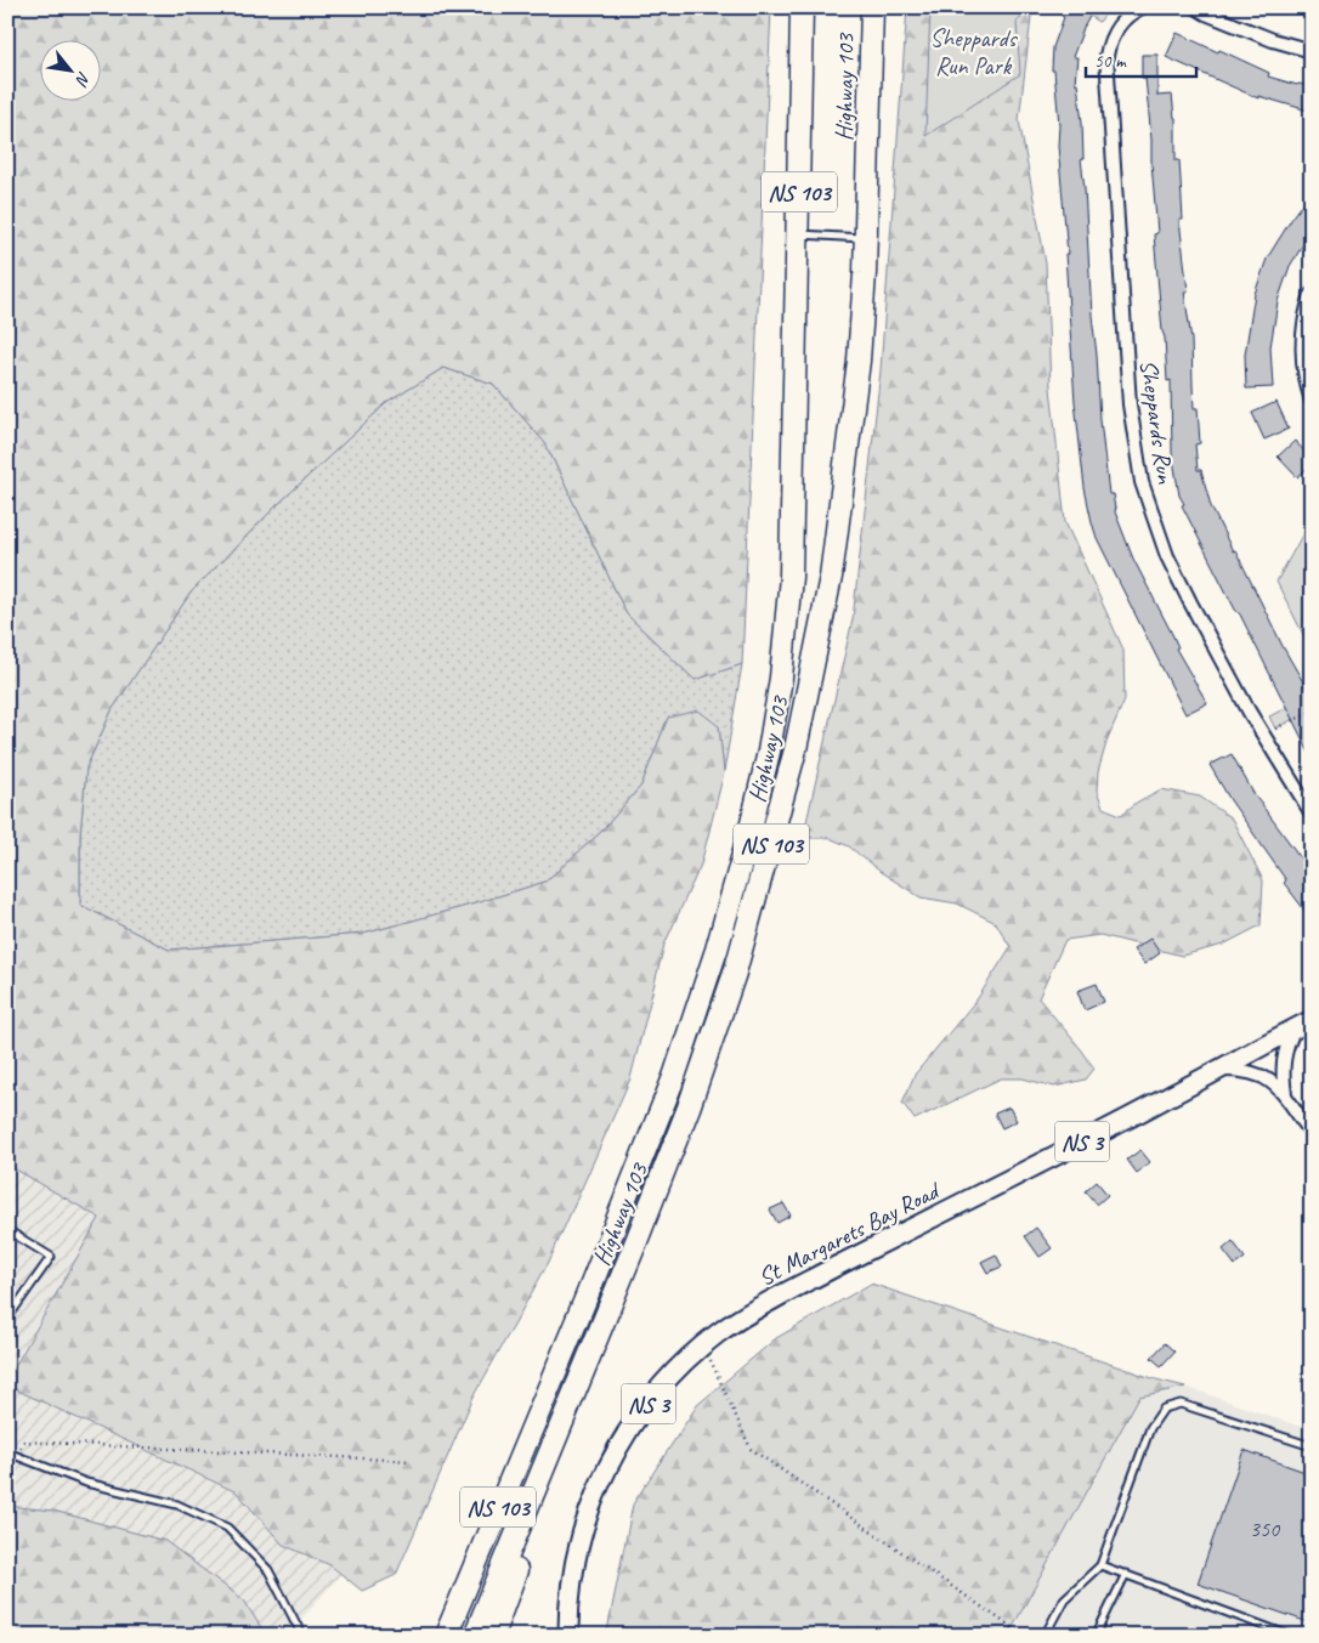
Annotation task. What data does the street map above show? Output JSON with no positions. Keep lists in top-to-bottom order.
{
  "streets": {
    "highway": ["Highway 103", "NS 103"],
    "main road": ["NS 3", "St Margarets Bay Road"],
    "street": ["Sheppards Run"]
  },
  "parks": ["Sheppards Run Park"],
  "house_numbers": ["350"],
  "scale_bar": "50 m",
  "north": "bottom right"
}
